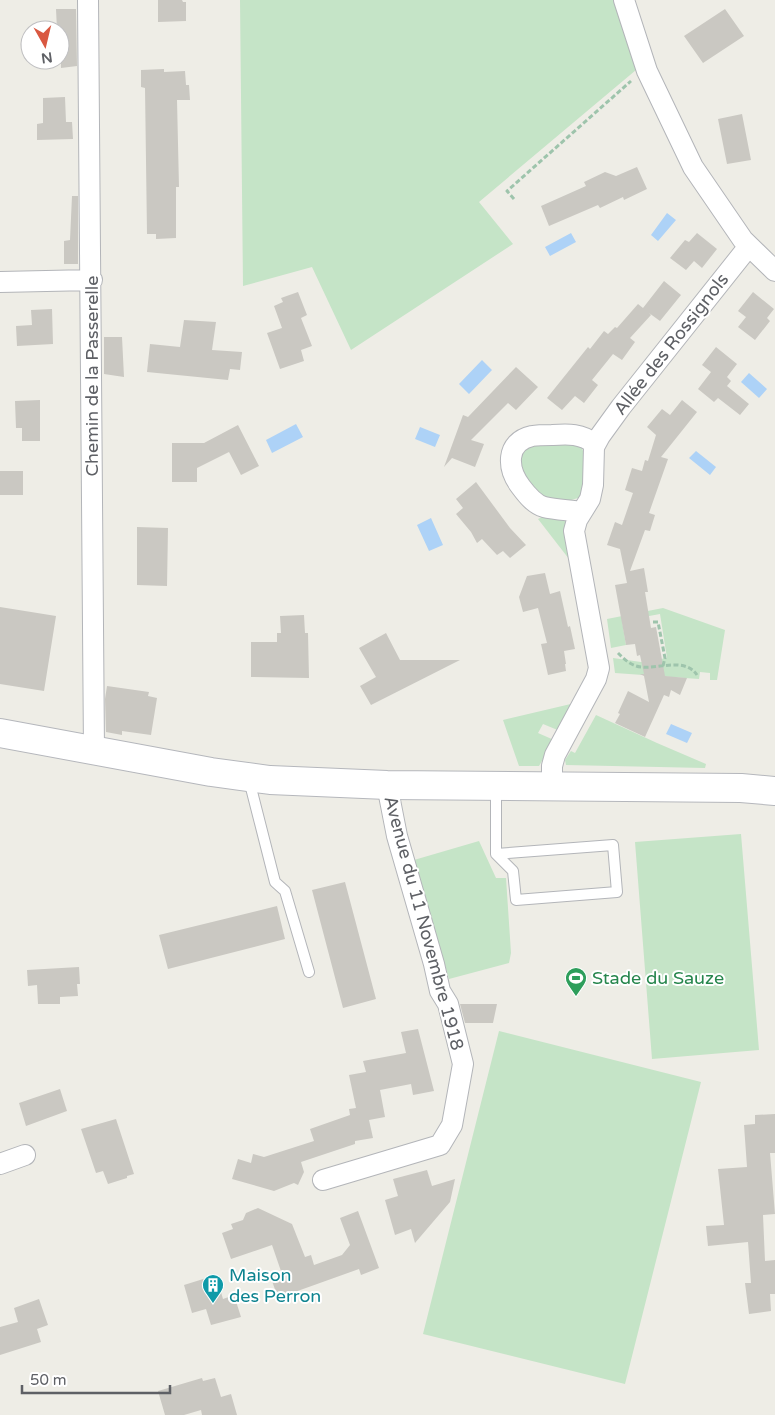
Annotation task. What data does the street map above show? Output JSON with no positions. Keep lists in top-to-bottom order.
{
  "streets": {
    "main road": ["Avenue du 11 Novembre 1918"],
    "street": ["Allée des Rossignols", "Chemin de la Passerelle"]
  },
  "crossings": [
    ["Chemin de la Passerelle", "Avenue du 11 Novembre 1918"]
  ],
  "places": {
    "sports": ["Stade du Sauze"],
    "building": ["Maison des Perron"]
  },
  "scale_bar": "50 m",
  "north": "bottom"
}
